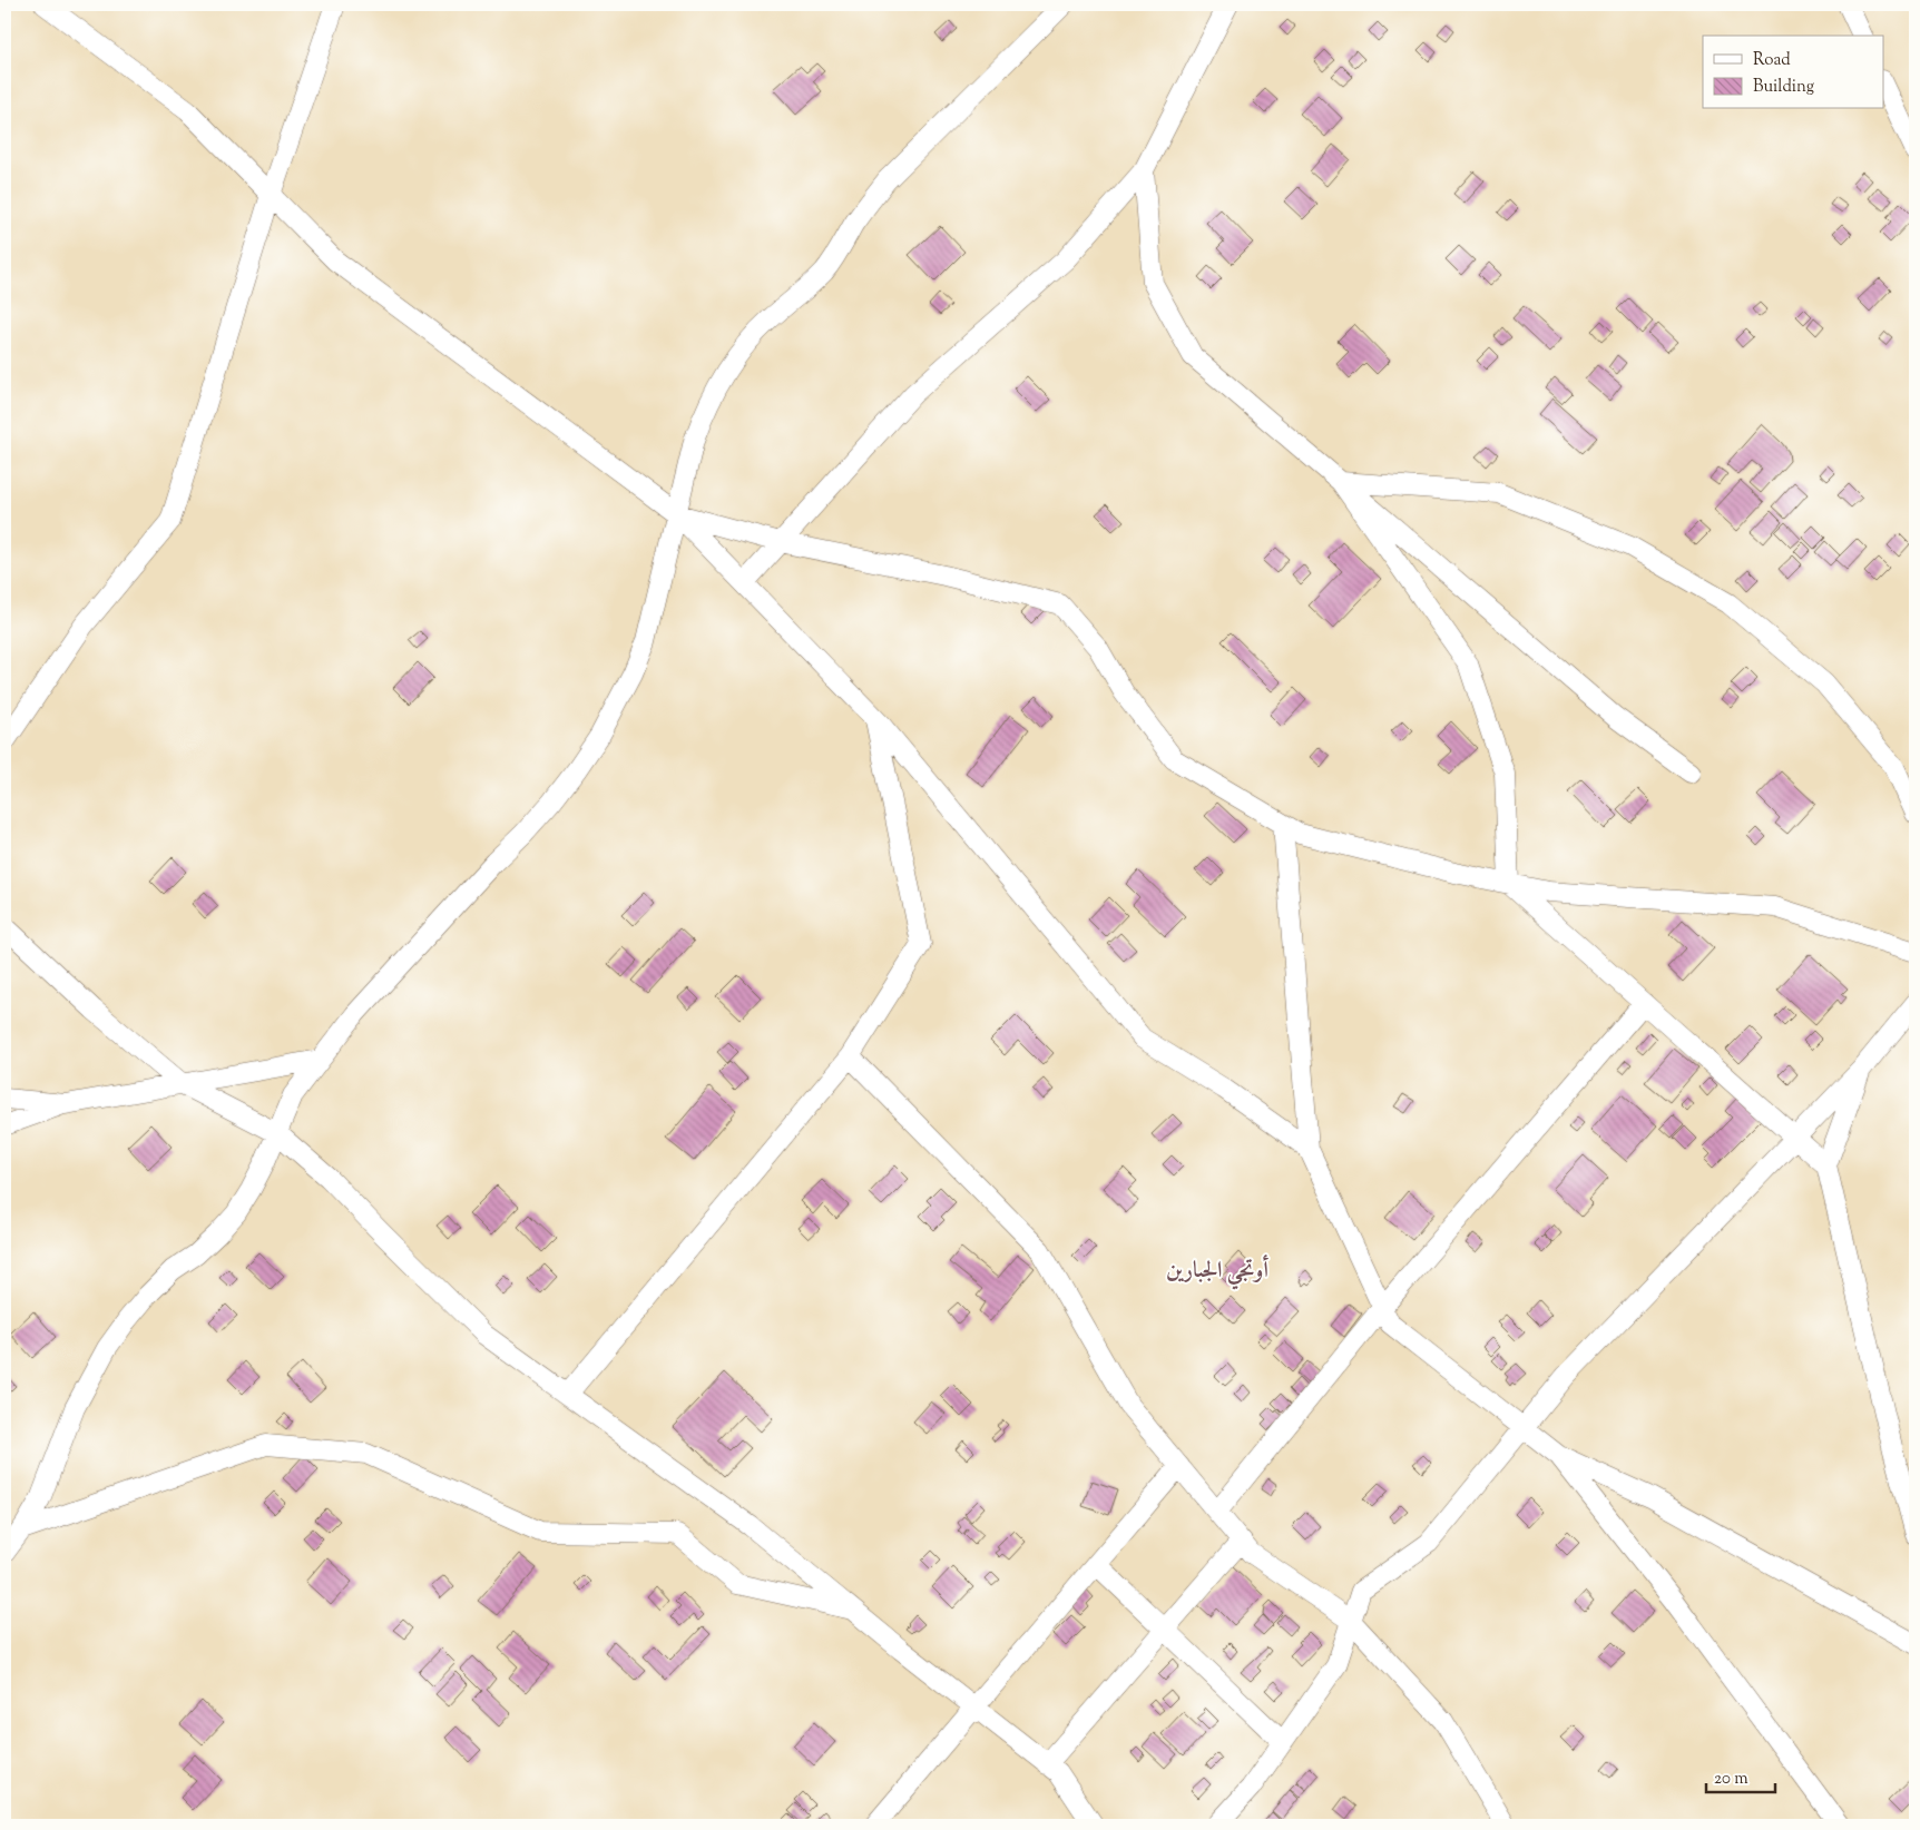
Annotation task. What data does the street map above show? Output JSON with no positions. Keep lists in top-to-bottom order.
{
  "districts": ["أوتجي الجبارين"],
  "legend": ["Road", "Building"],
  "scale_bar": "20 m"
}
